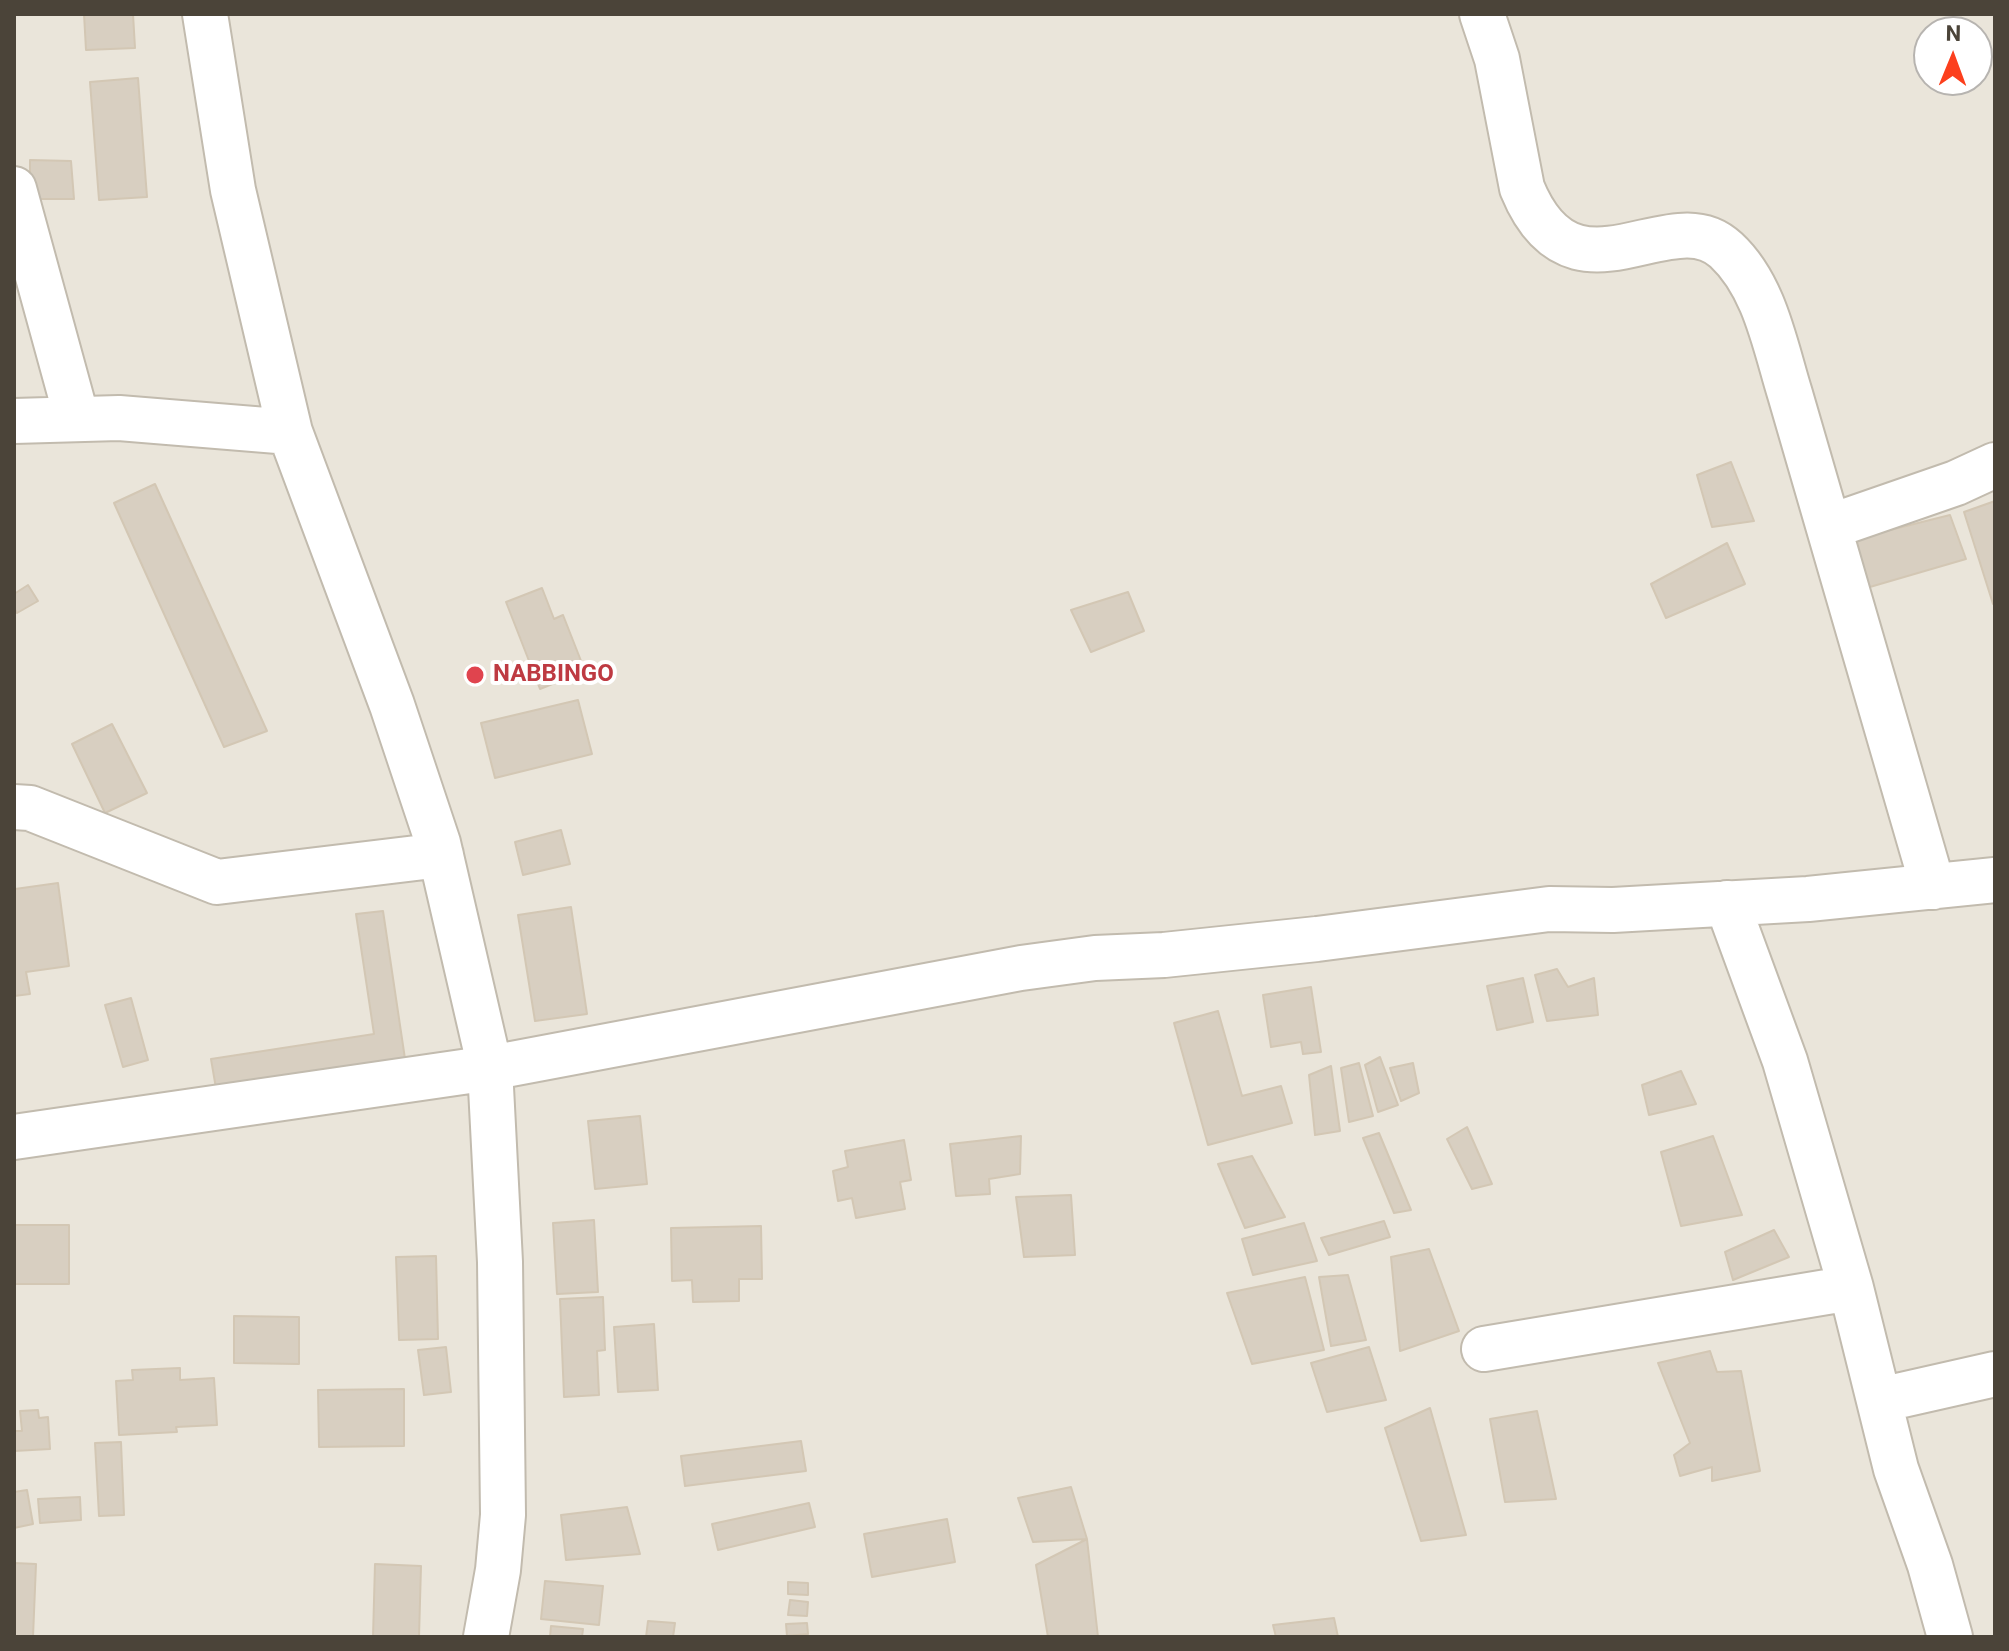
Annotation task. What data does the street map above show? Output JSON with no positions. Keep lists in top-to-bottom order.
{
  "places": ["NABBINGO"],
  "north": "top"
}
